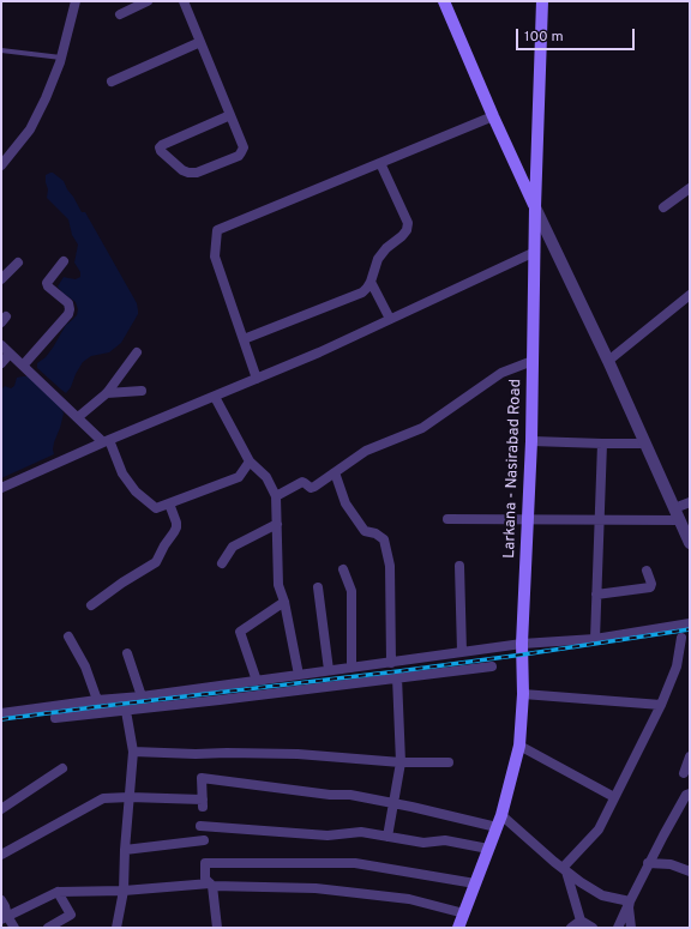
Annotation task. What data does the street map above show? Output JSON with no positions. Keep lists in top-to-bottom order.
{
  "streets": {
    "main road": ["Larkana - Nasirabad Road"]
  },
  "scale_bar": "100 m"
}
